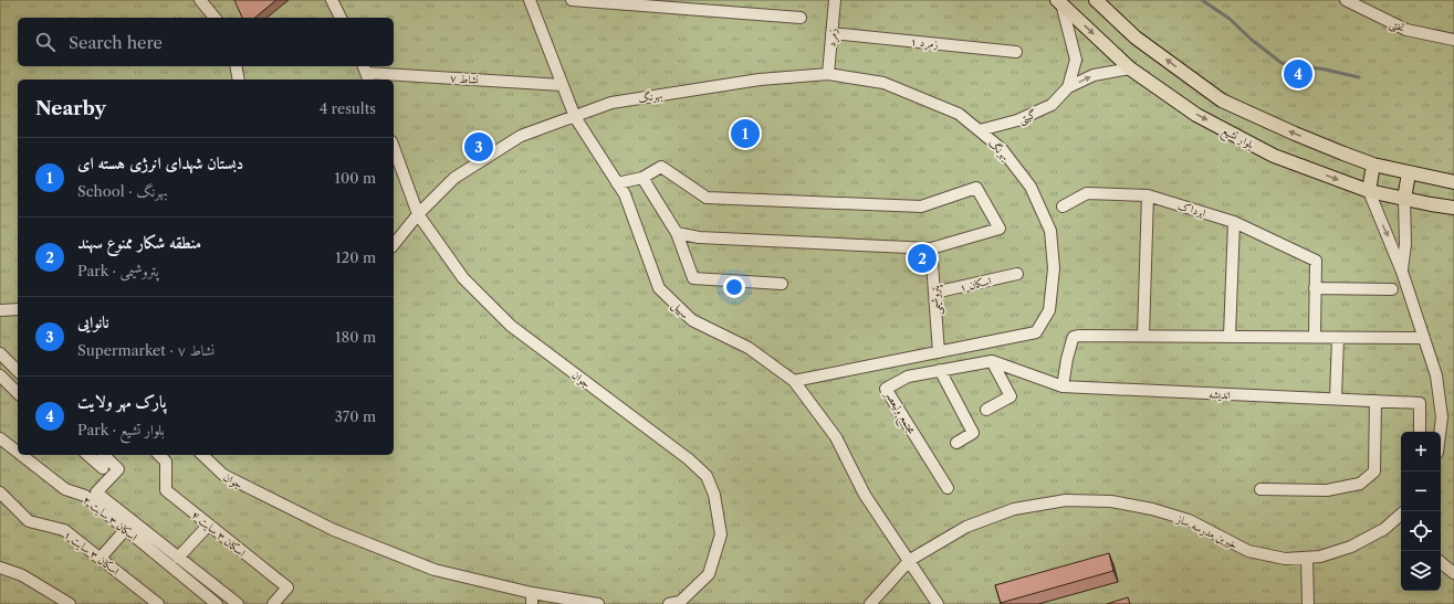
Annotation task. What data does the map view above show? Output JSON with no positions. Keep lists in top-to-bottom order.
{
  "streets": {
    "main road": ["بلوار تشیع"],
    "street": [
      "تختی",
      "زمرد",
      "زمرد ۱",
      "نشاط ۷",
      "بهرنگ",
      "گیتی",
      "ایرداک",
      "اسکان ۱",
      "پتروشیمی",
      "سهیل",
      "جوان",
      "اندیشه",
      "مجتمع ولیعصر",
      "اسکان ۳ سایت ۲",
      "خیرین مدرسه ساز",
      "اسکان ۳ سایت ۴",
      "اسکان ۳ سایت ۱"
    ]
  },
  "crossings": [
    ["زمرد", "زمرد ۱"],
    ["زمرد", "بهرنگ"],
    ["نشاط ۷", "سهیل"],
    ["بهرنگ", "گیتی"],
    ["بهرنگ", "پتروشیمی"],
    ["بهرنگ", "سهیل"],
    ["بهرنگ", "جوان"],
    ["گیتی", "بلوار تشیع"],
    ["اسکان ۱", "پتروشیمی"],
    ["سهیل", "خیرین مدرسه ساز"],
    ["اندیشه", "مجتمع ولیعصر"]
  ],
  "page": {
    "search": "Search here",
    "pins": [
      "4",
      "1",
      "3",
      "2"
    ],
    "heading": ["Nearby", "4 results"],
    "list": [
      {
        "mark": "1",
        "name": "دبستان شهدای انرژی هسته ای",
        "note": "School · بهرنگ",
        "value": "100 m"
      },
      {
        "mark": "2",
        "name": "منطقه شکار ممنوع سهند",
        "note": "Park · پتروشیمی",
        "value": "120 m"
      },
      {
        "mark": "3",
        "name": "نانوایی",
        "note": "Supermarket · نشاط ۷",
        "value": "180 m"
      },
      {
        "mark": "4",
        "name": "پارک مهر ولایت",
        "note": "Park · بلوار تشیع",
        "value": "370 m"
      }
    ],
    "map_buttons": ["+", "−"]
  }
}
